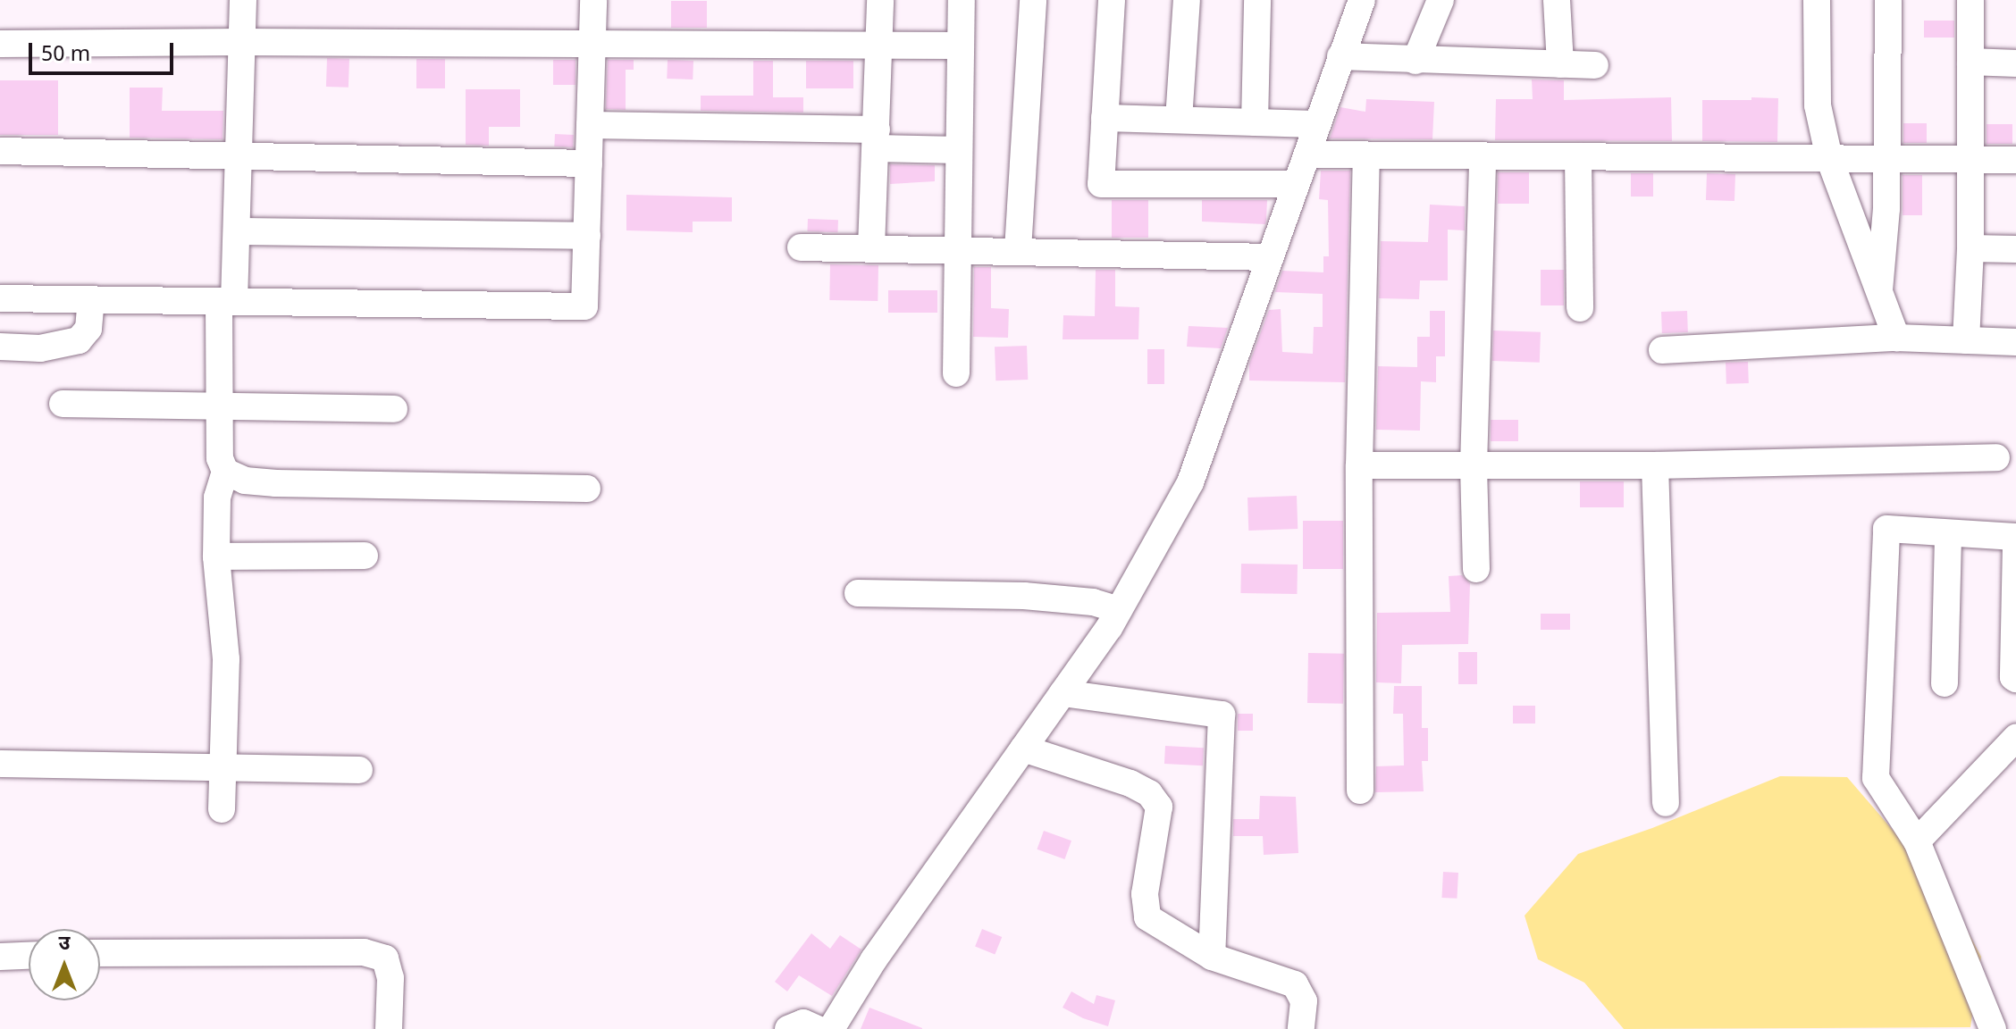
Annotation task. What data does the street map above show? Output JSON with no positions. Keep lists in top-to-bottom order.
{
  "scale_bar": "50 m",
  "north": "top"
}
